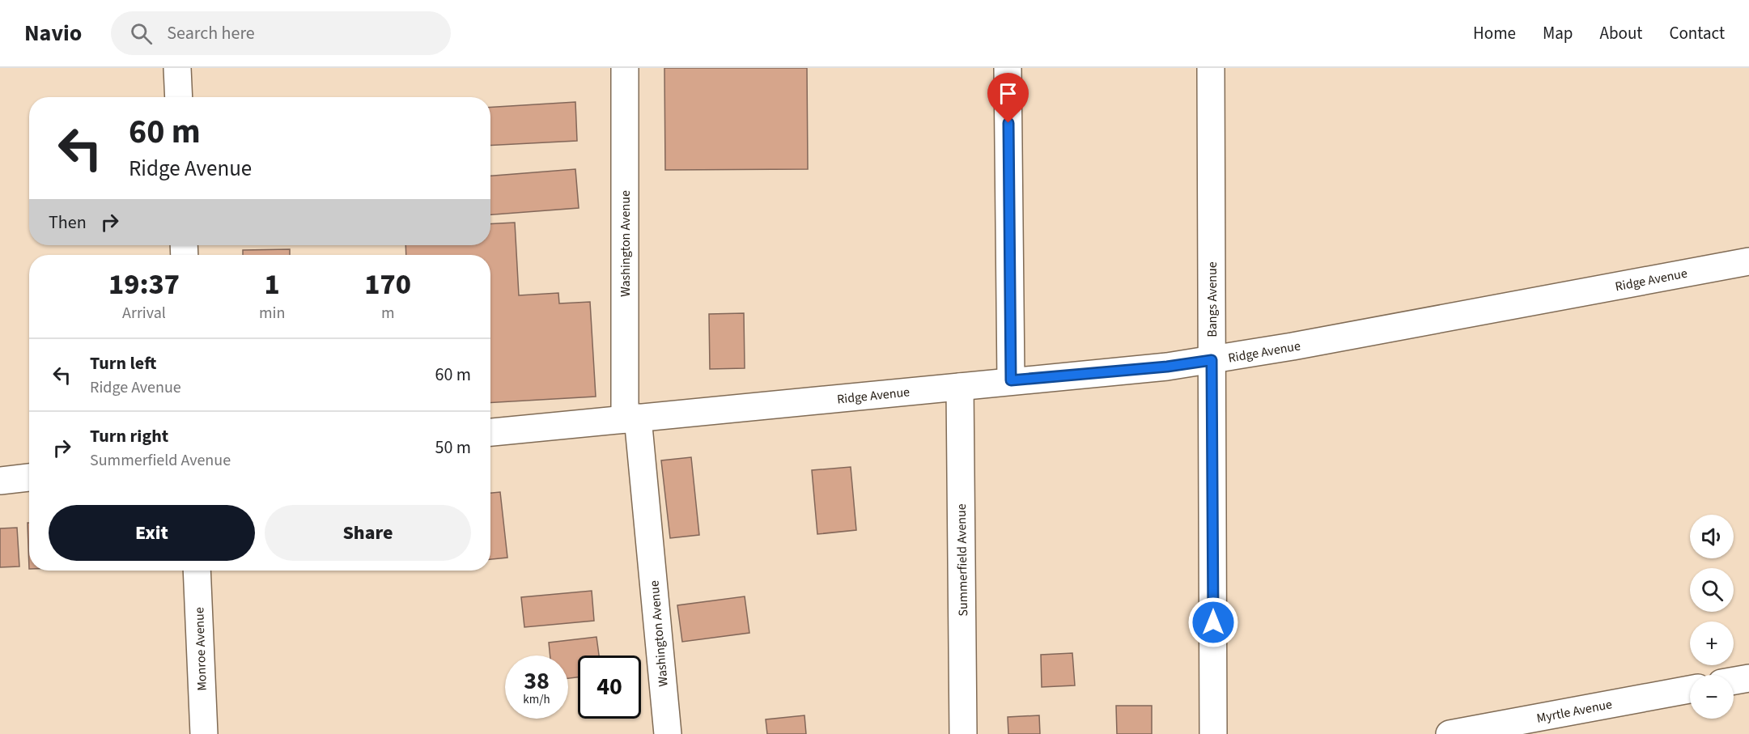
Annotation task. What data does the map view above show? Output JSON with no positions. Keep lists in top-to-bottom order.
{
  "streets": {
    "street": [
      "Washington Avenue",
      "Ridge Avenue",
      "Bangs Avenue",
      "Summerfield Avenue",
      "Monroe Avenue",
      "Myrtle Avenue"
    ]
  },
  "crossings": [
    ["Washington Avenue", "Ridge Avenue"],
    ["Ridge Avenue", "Bangs Avenue"],
    ["Ridge Avenue", "Summerfield Avenue"]
  ],
  "page": {
    "header": "Navio",
    "search": "Search here",
    "nav": [
      "Home",
      "Map",
      "About",
      "Contact"
    ],
    "turn": ["60 m", "Ridge Avenue"],
    "then": "Then",
    "eta": [
      "19:37",
      "Arrival",
      "1",
      "min",
      "170",
      "m"
    ],
    "list": [
      {
        "name": "Turn left",
        "note": "Ridge Avenue",
        "value": "60 m"
      },
      {
        "name": "Turn right",
        "note": "Summerfield Avenue",
        "value": "50 m"
      }
    ],
    "buttons": ["Exit", "Share"],
    "map_buttons": ["+", "−"],
    "speed": "38 km/h",
    "limit": "40"
  }
}
